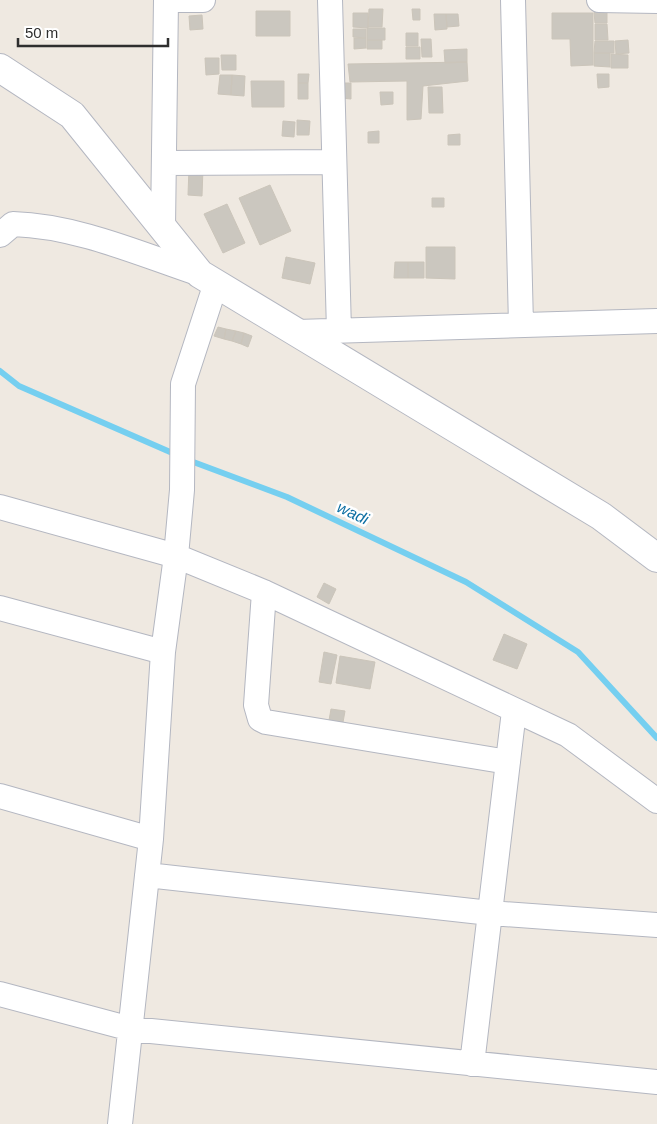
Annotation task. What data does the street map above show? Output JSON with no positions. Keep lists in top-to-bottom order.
{
  "water": ["wadi"],
  "scale_bar": "50 m"
}
